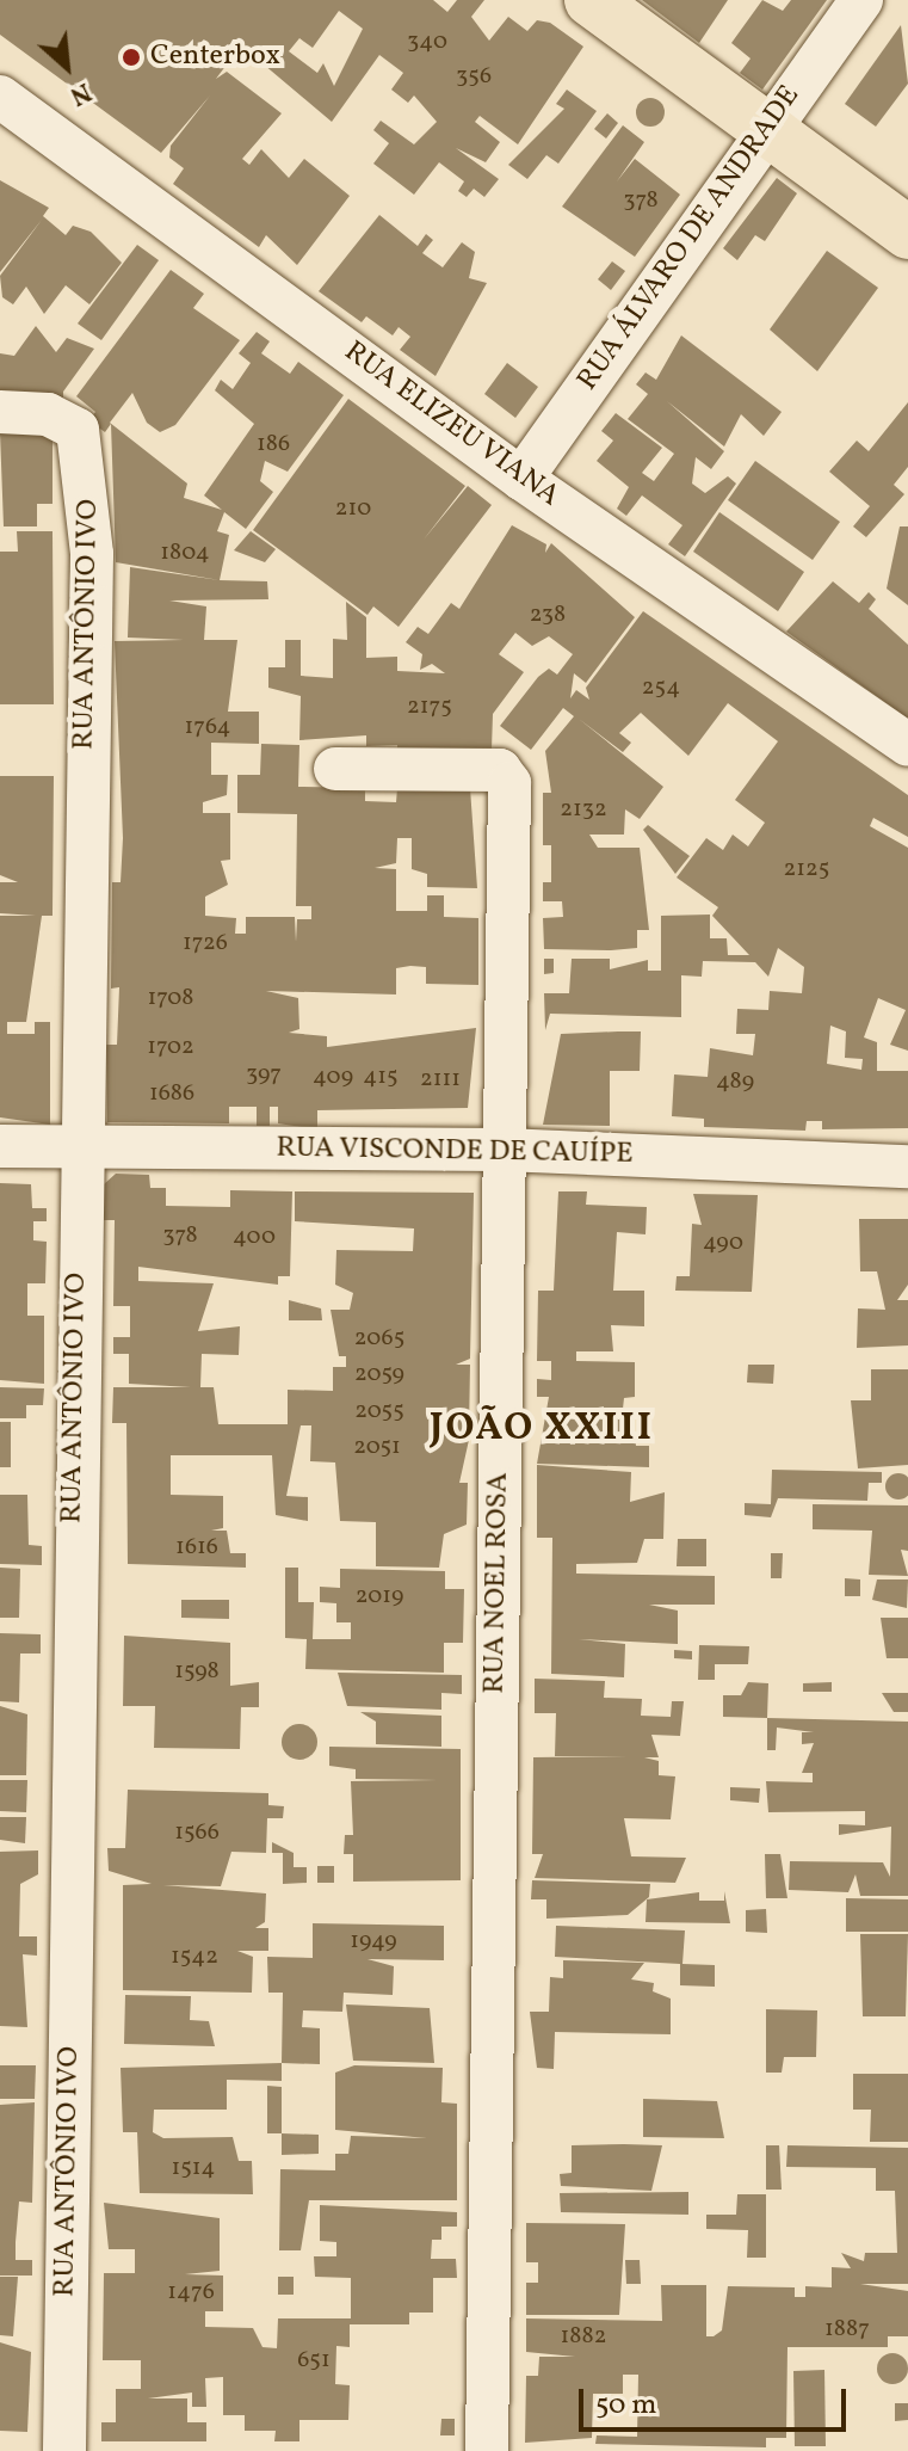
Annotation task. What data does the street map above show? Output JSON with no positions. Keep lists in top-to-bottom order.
{
  "streets": {
    "street": [
      "RUA ÁLVARO DE ANDRADE",
      "RUA ELIZEU VIANA",
      "RUA ANTÔNIO IVO",
      "RUA VISCONDE DE CAUÍPE",
      "RUA NOEL ROSA"
    ]
  },
  "crossings": [
    ["RUA ÁLVARO DE ANDRADE", "RUA ELIZEU VIANA"],
    ["RUA ANTÔNIO IVO", "RUA VISCONDE DE CAUÍPE"],
    ["RUA VISCONDE DE CAUÍPE", "RUA NOEL ROSA"]
  ],
  "districts": ["JOÃO XXIII"],
  "places": ["Centerbox"],
  "house_numbers": [
    "340",
    "356",
    "378",
    "186",
    "210",
    "1804",
    "238",
    "254",
    "2175",
    "1764",
    "2132",
    "2125",
    "1726",
    "1708",
    "1702",
    "397",
    "409",
    "415",
    "2111",
    "489",
    "1686",
    "378",
    "400",
    "490",
    "2065",
    "2059",
    "2055",
    "2051",
    "1616",
    "2019",
    "1598",
    "1566",
    "1949",
    "1542",
    "1514",
    "1476",
    "1887",
    "1882",
    "651"
  ],
  "scale_bar": "50 m",
  "north": "bottom right"
}
